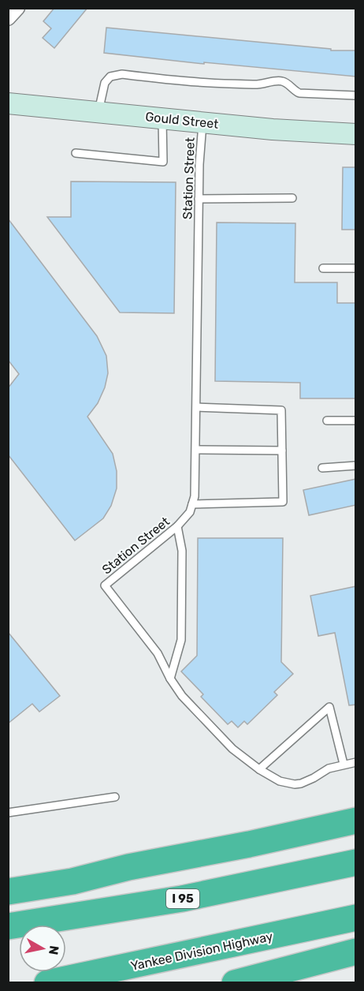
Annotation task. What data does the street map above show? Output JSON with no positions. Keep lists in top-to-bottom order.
{
  "streets": {
    "highway": ["I 95", "Yankee Division Highway"],
    "main road": ["Gould Street"],
    "lane": ["Station Street"]
  },
  "crossings": [
    ["Gould Street", "Station Street"]
  ],
  "north": "right"
}
